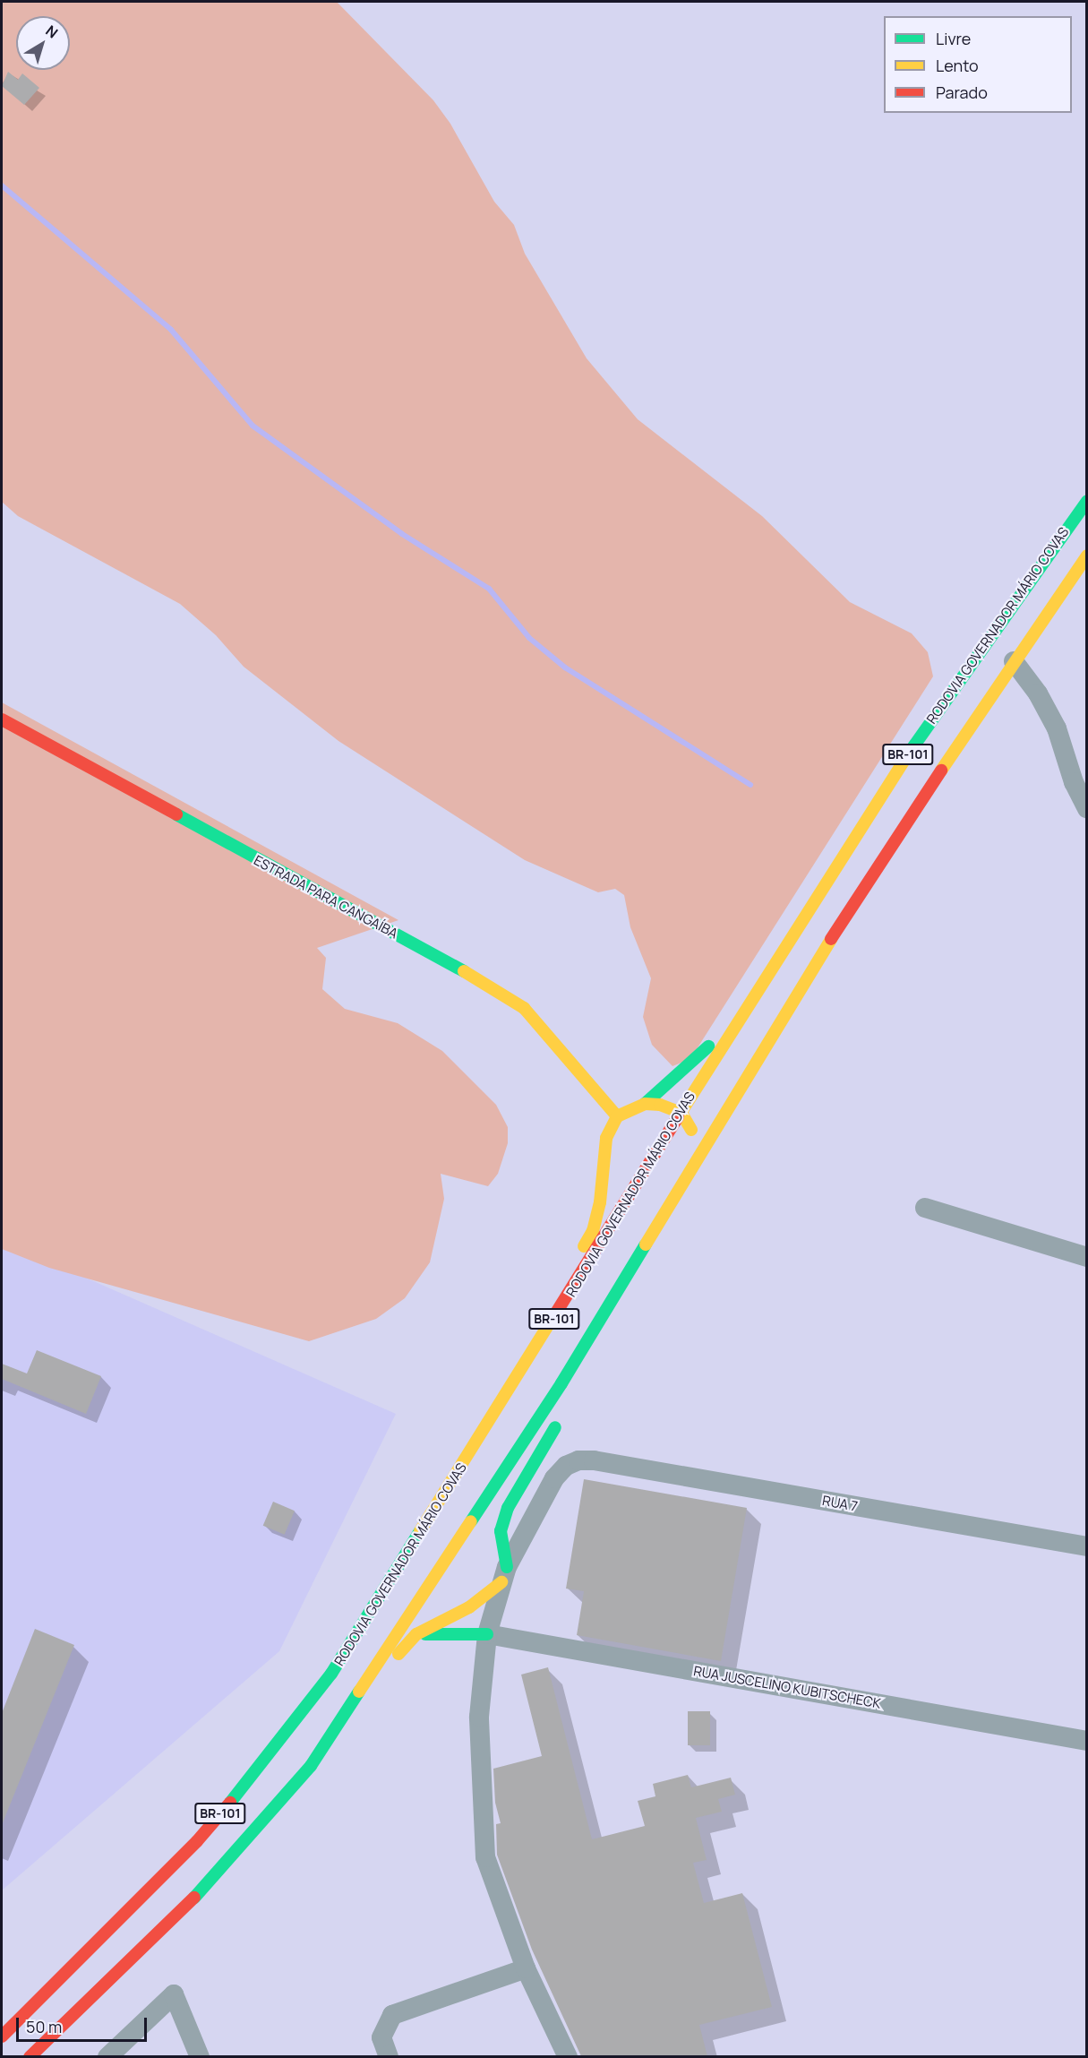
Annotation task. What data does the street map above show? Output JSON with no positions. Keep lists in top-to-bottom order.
{
  "streets": {
    "main road": ["RODOVIA GOVERNADOR MÁRIO COVAS", "BR-101", "ESTRADA PARA CANGAÍBA"],
    "street": ["RUA 7", "RUA JUSCELINO KUBITSCHECK"]
  },
  "crossings": [
    ["RUA 7", "RUA JUSCELINO KUBITSCHECK"]
  ],
  "legend": ["Livre", "Lento", "Parado"],
  "scale_bar": "50 m",
  "north": "top right"
}
